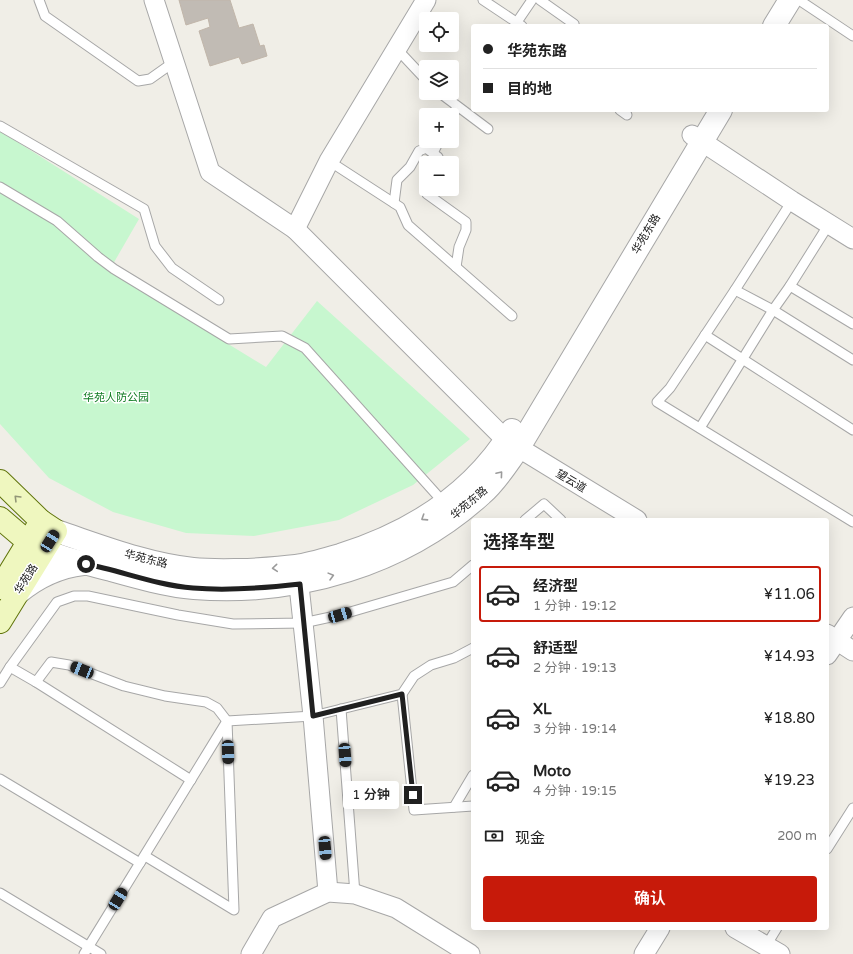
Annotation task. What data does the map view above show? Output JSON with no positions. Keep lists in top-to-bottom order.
{
  "streets": {
    "main road": ["华苑路"],
    "street": ["华苑东路", "望云道"]
  },
  "crossings": [
    ["华苑东路", "望云道"],
    ["华苑东路", "华苑路"]
  ],
  "parks": ["华苑人防公园"],
  "page": {
    "map_buttons": ["+", "−"],
    "banner": ["华苑东路", "目的地"],
    "heading": "选择车型",
    "list": [
      {
        "name": "经济型",
        "note": "1 分钟 · 19:12",
        "value": "¥11.06"
      },
      {
        "name": "舒适型",
        "note": "2 分钟 · 19:13",
        "value": "¥14.93"
      },
      {
        "name": "XL",
        "note": "3 分钟 · 19:14",
        "value": "¥18.80"
      },
      {
        "name": "Moto",
        "note": "4 分钟 · 19:15",
        "value": "¥19.23"
      }
    ],
    "bubble": "1 分钟",
    "pay": ["现金", "200 m"],
    "buttons": "确认"
  }
}
